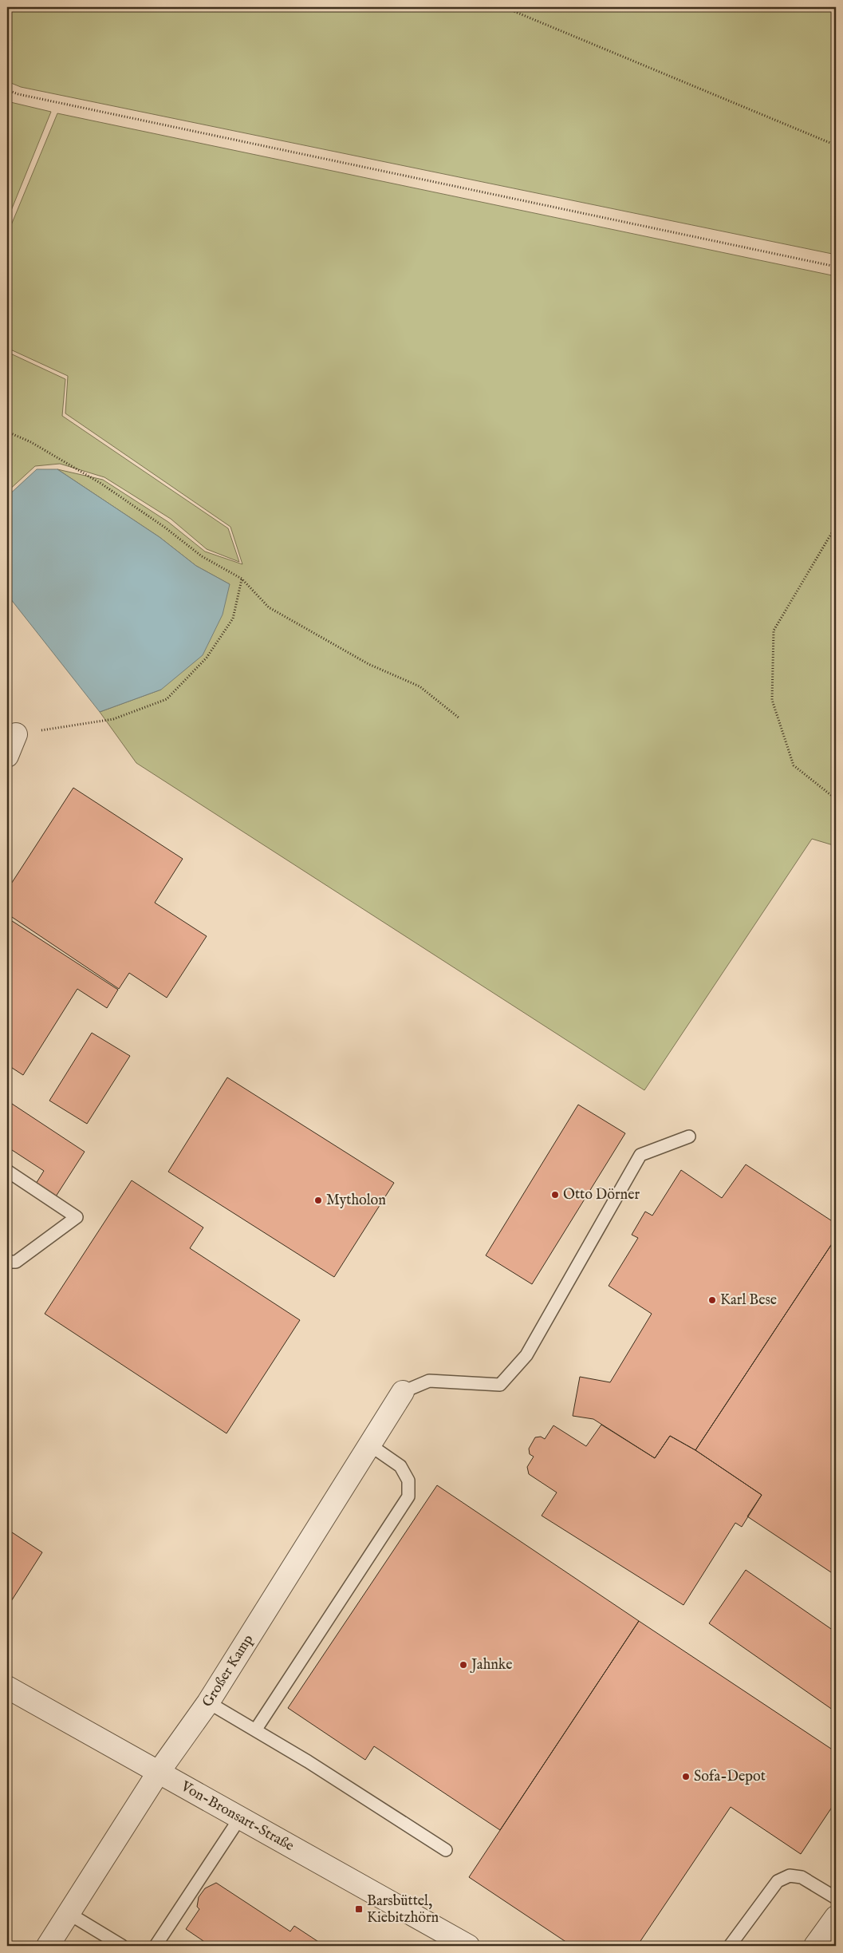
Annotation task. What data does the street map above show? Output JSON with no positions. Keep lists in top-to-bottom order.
{
  "streets": {
    "street": ["Großer Kamp", "Von-Bronsart-Straße"]
  },
  "crossings": [
    ["Großer Kamp", "Von-Bronsart-Straße"]
  ],
  "places": {
    "other": [
      "Otto Dörner",
      "Mytholon",
      "Karl Bese",
      "Jahnke",
      "Sofa-Depot"
    ],
    "transit": ["Barsbüttel, Kiebitzhörn"]
  }
}
